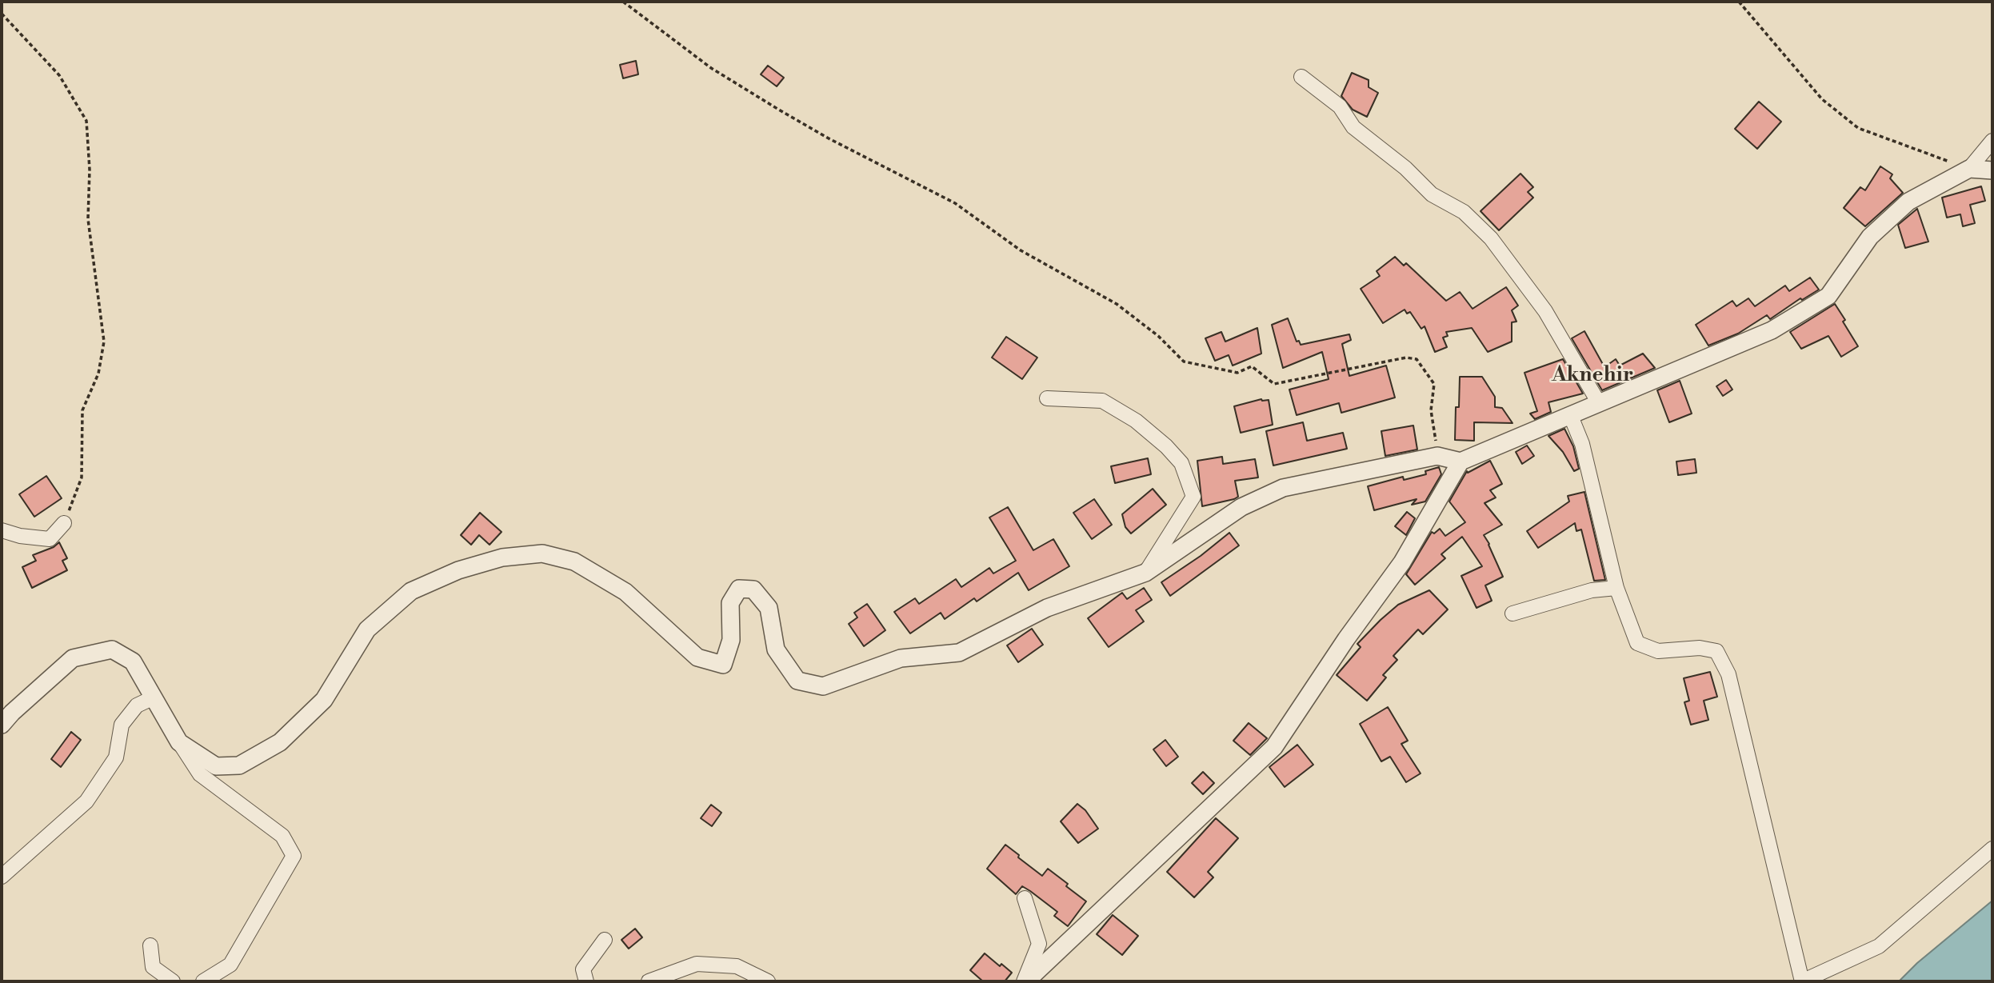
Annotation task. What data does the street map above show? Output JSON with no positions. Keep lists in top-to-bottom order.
{
  "districts": ["Aknehir"]
}
